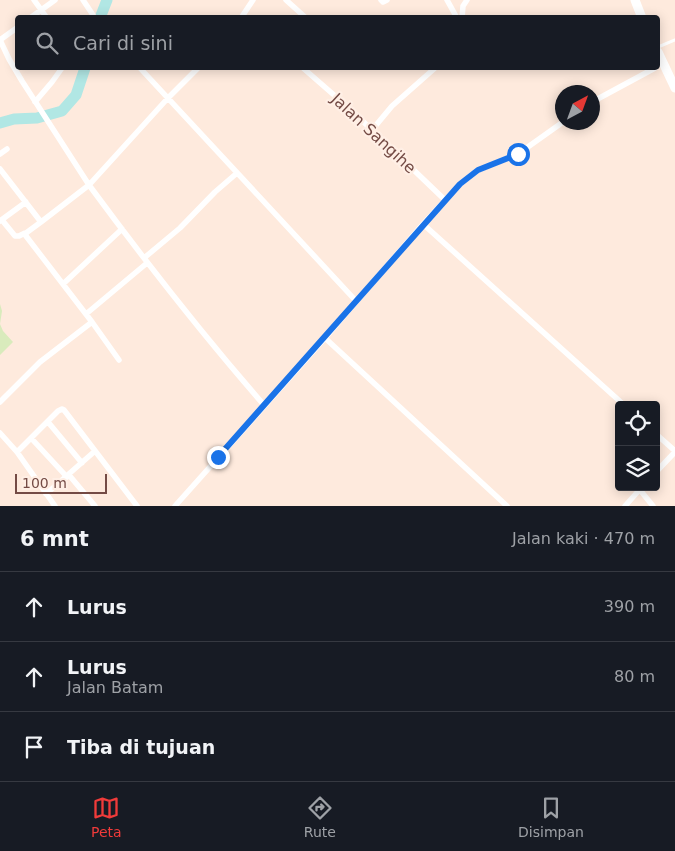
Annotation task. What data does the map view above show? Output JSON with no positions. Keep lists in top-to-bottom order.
{
  "streets": {
    "street": ["Jalan Sangihe"]
  },
  "scale_bar": "100 m",
  "north": "top right",
  "page": {
    "search": "Cari di sini",
    "scale": "100 m",
    "heading": ["6 mnt", "Jalan kaki · 470 m"],
    "list": [
      ["Lurus", "390 m"],
      ["Lurus", "Jalan Batam", "80 m"],
      "Tiba di tujuan"
    ],
    "nav": ["Peta", "Rute", "Disimpan"]
  }
}
